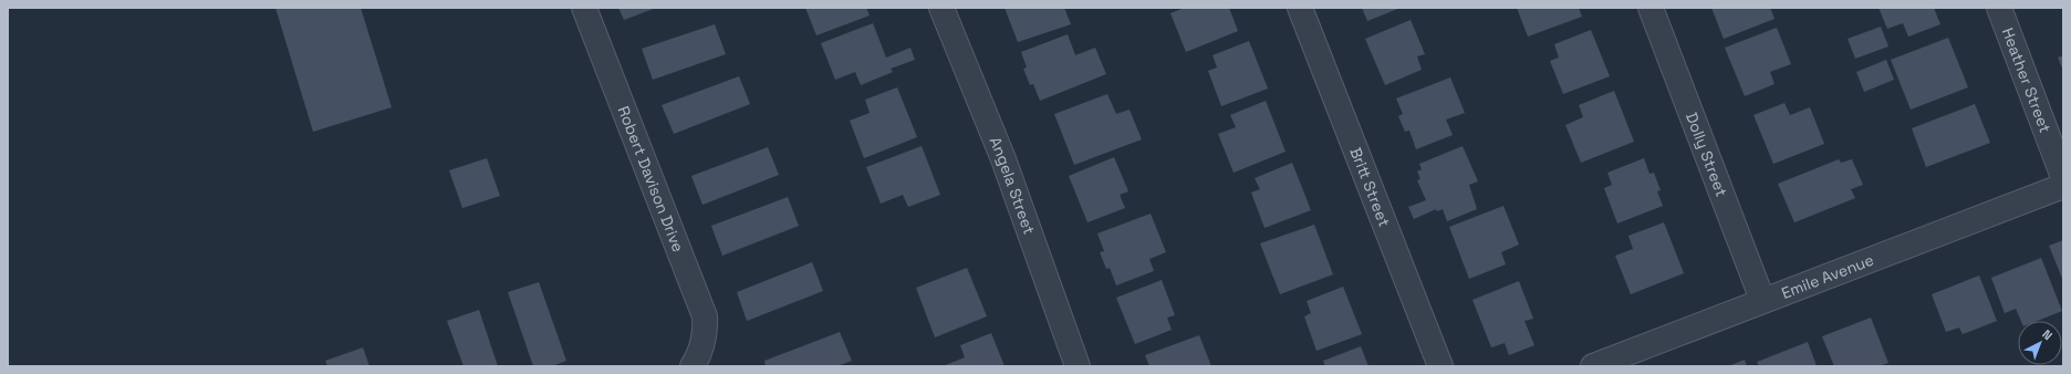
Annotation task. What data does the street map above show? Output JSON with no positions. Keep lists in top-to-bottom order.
{
  "streets": {
    "street": [
      "Heather Street",
      "Dolly Street",
      "Robert Davison Drive",
      "Angela Street",
      "Britt Street",
      "Emile Avenue"
    ]
  },
  "crossings": [
    ["Dolly Street", "Emile Avenue"]
  ],
  "north": "top right"
}
